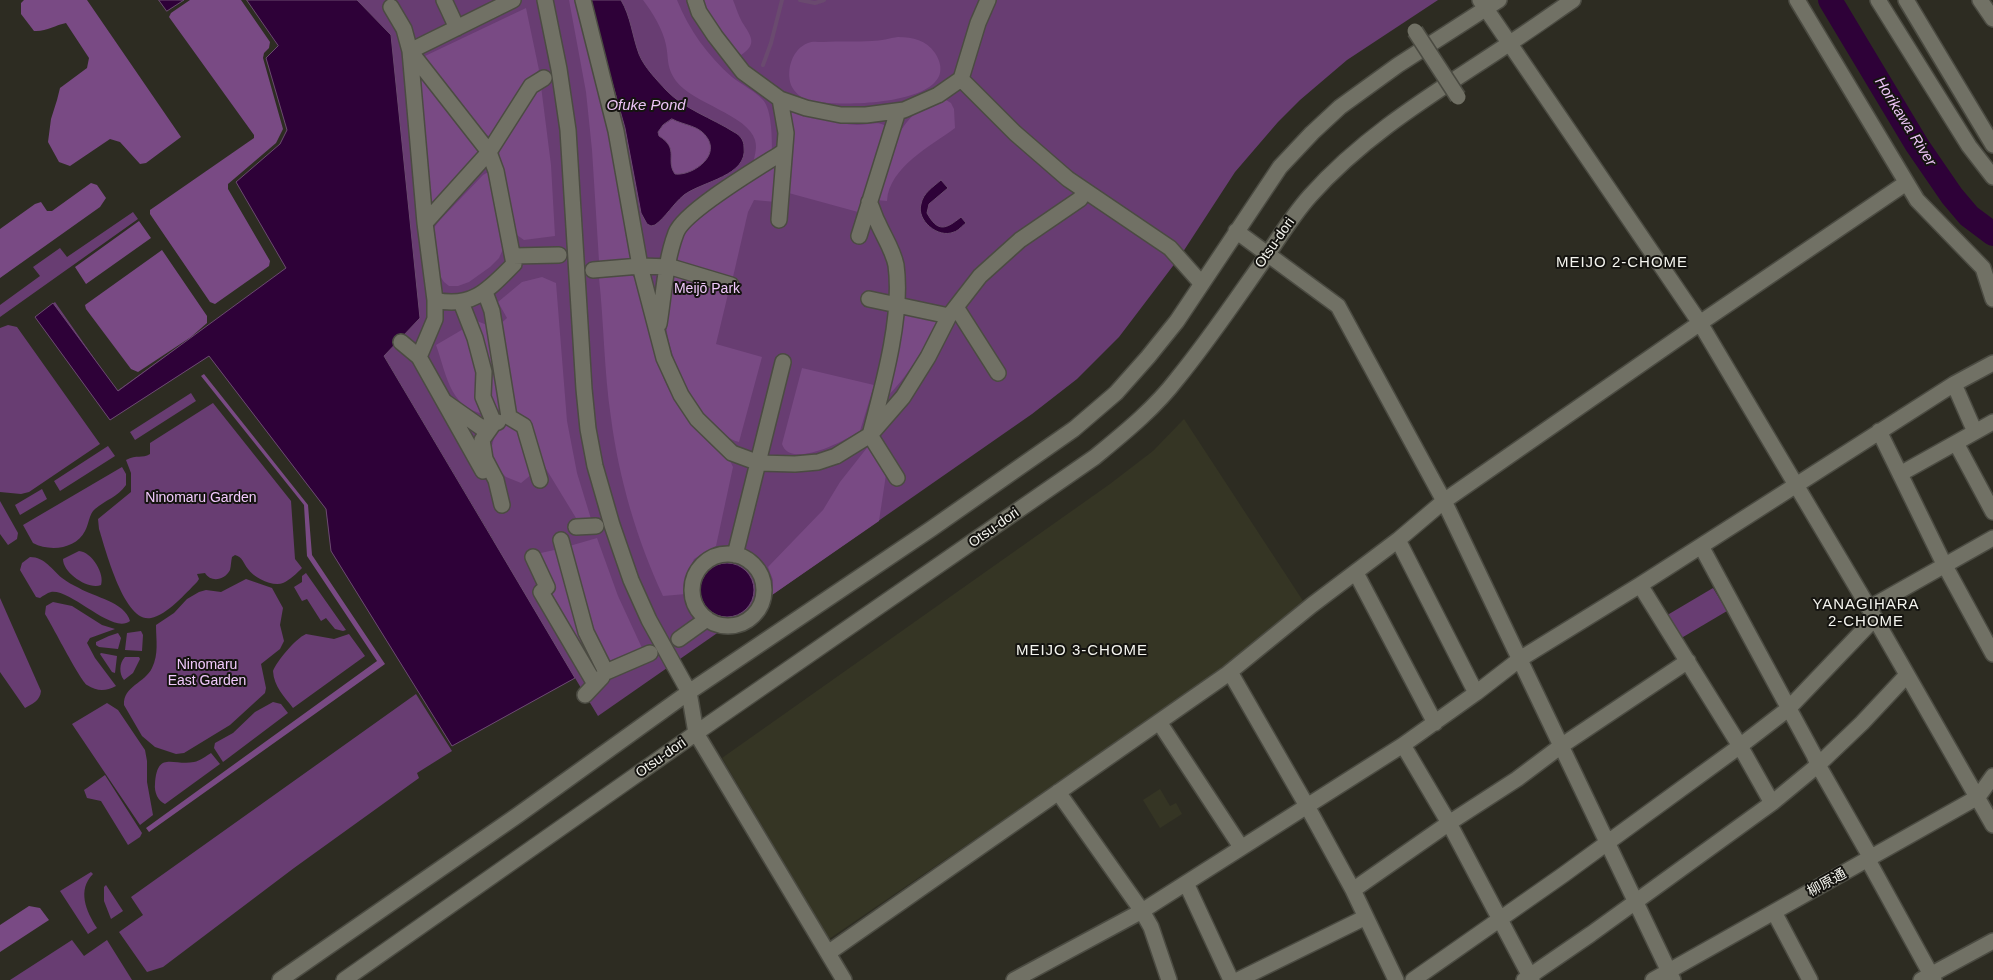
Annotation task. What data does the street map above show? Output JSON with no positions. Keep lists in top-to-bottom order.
{
  "streets": {
    "street": ["Otsu-dori", "柳原通"]
  },
  "districts": ["MEIJO 2-CHOME", "YANAGIHARA 2-CHOME", "MEIJO 3-CHOME"],
  "water": ["Ofuke Pond", "Horikawa River"],
  "parks": ["Meijō Park", "Ninomaru Garden", "Ninomaru East Garden"]
}
